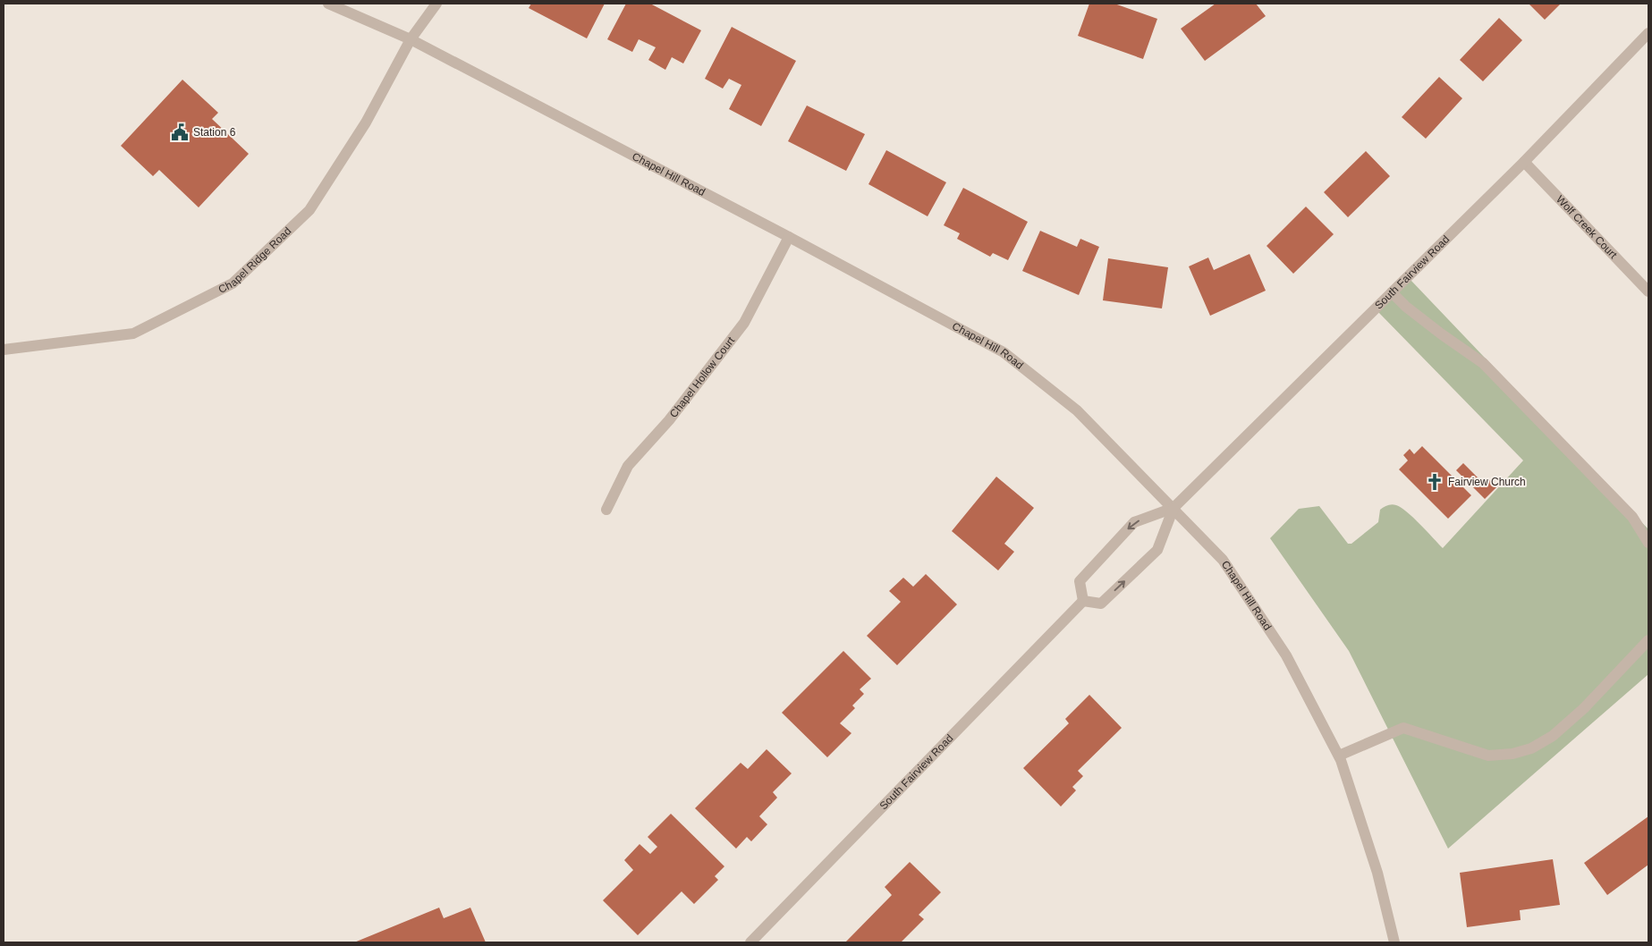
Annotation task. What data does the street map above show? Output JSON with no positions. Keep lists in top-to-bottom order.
{
  "streets": {
    "street": [
      "Chapel Hill Road",
      "Wolf Creek Court",
      "Chapel Ridge Road",
      "South Fairview Road",
      "Chapel Hollow Court"
    ]
  },
  "crossings": [
    ["Chapel Hill Road", "Chapel Ridge Road"],
    ["Chapel Hill Road", "South Fairview Road"],
    ["Chapel Hill Road", "Chapel Hollow Court"],
    ["Wolf Creek Court", "South Fairview Road"]
  ],
  "places": {
    "public building": ["Station 6"],
    "church": ["Fairview Church"]
  }
}
